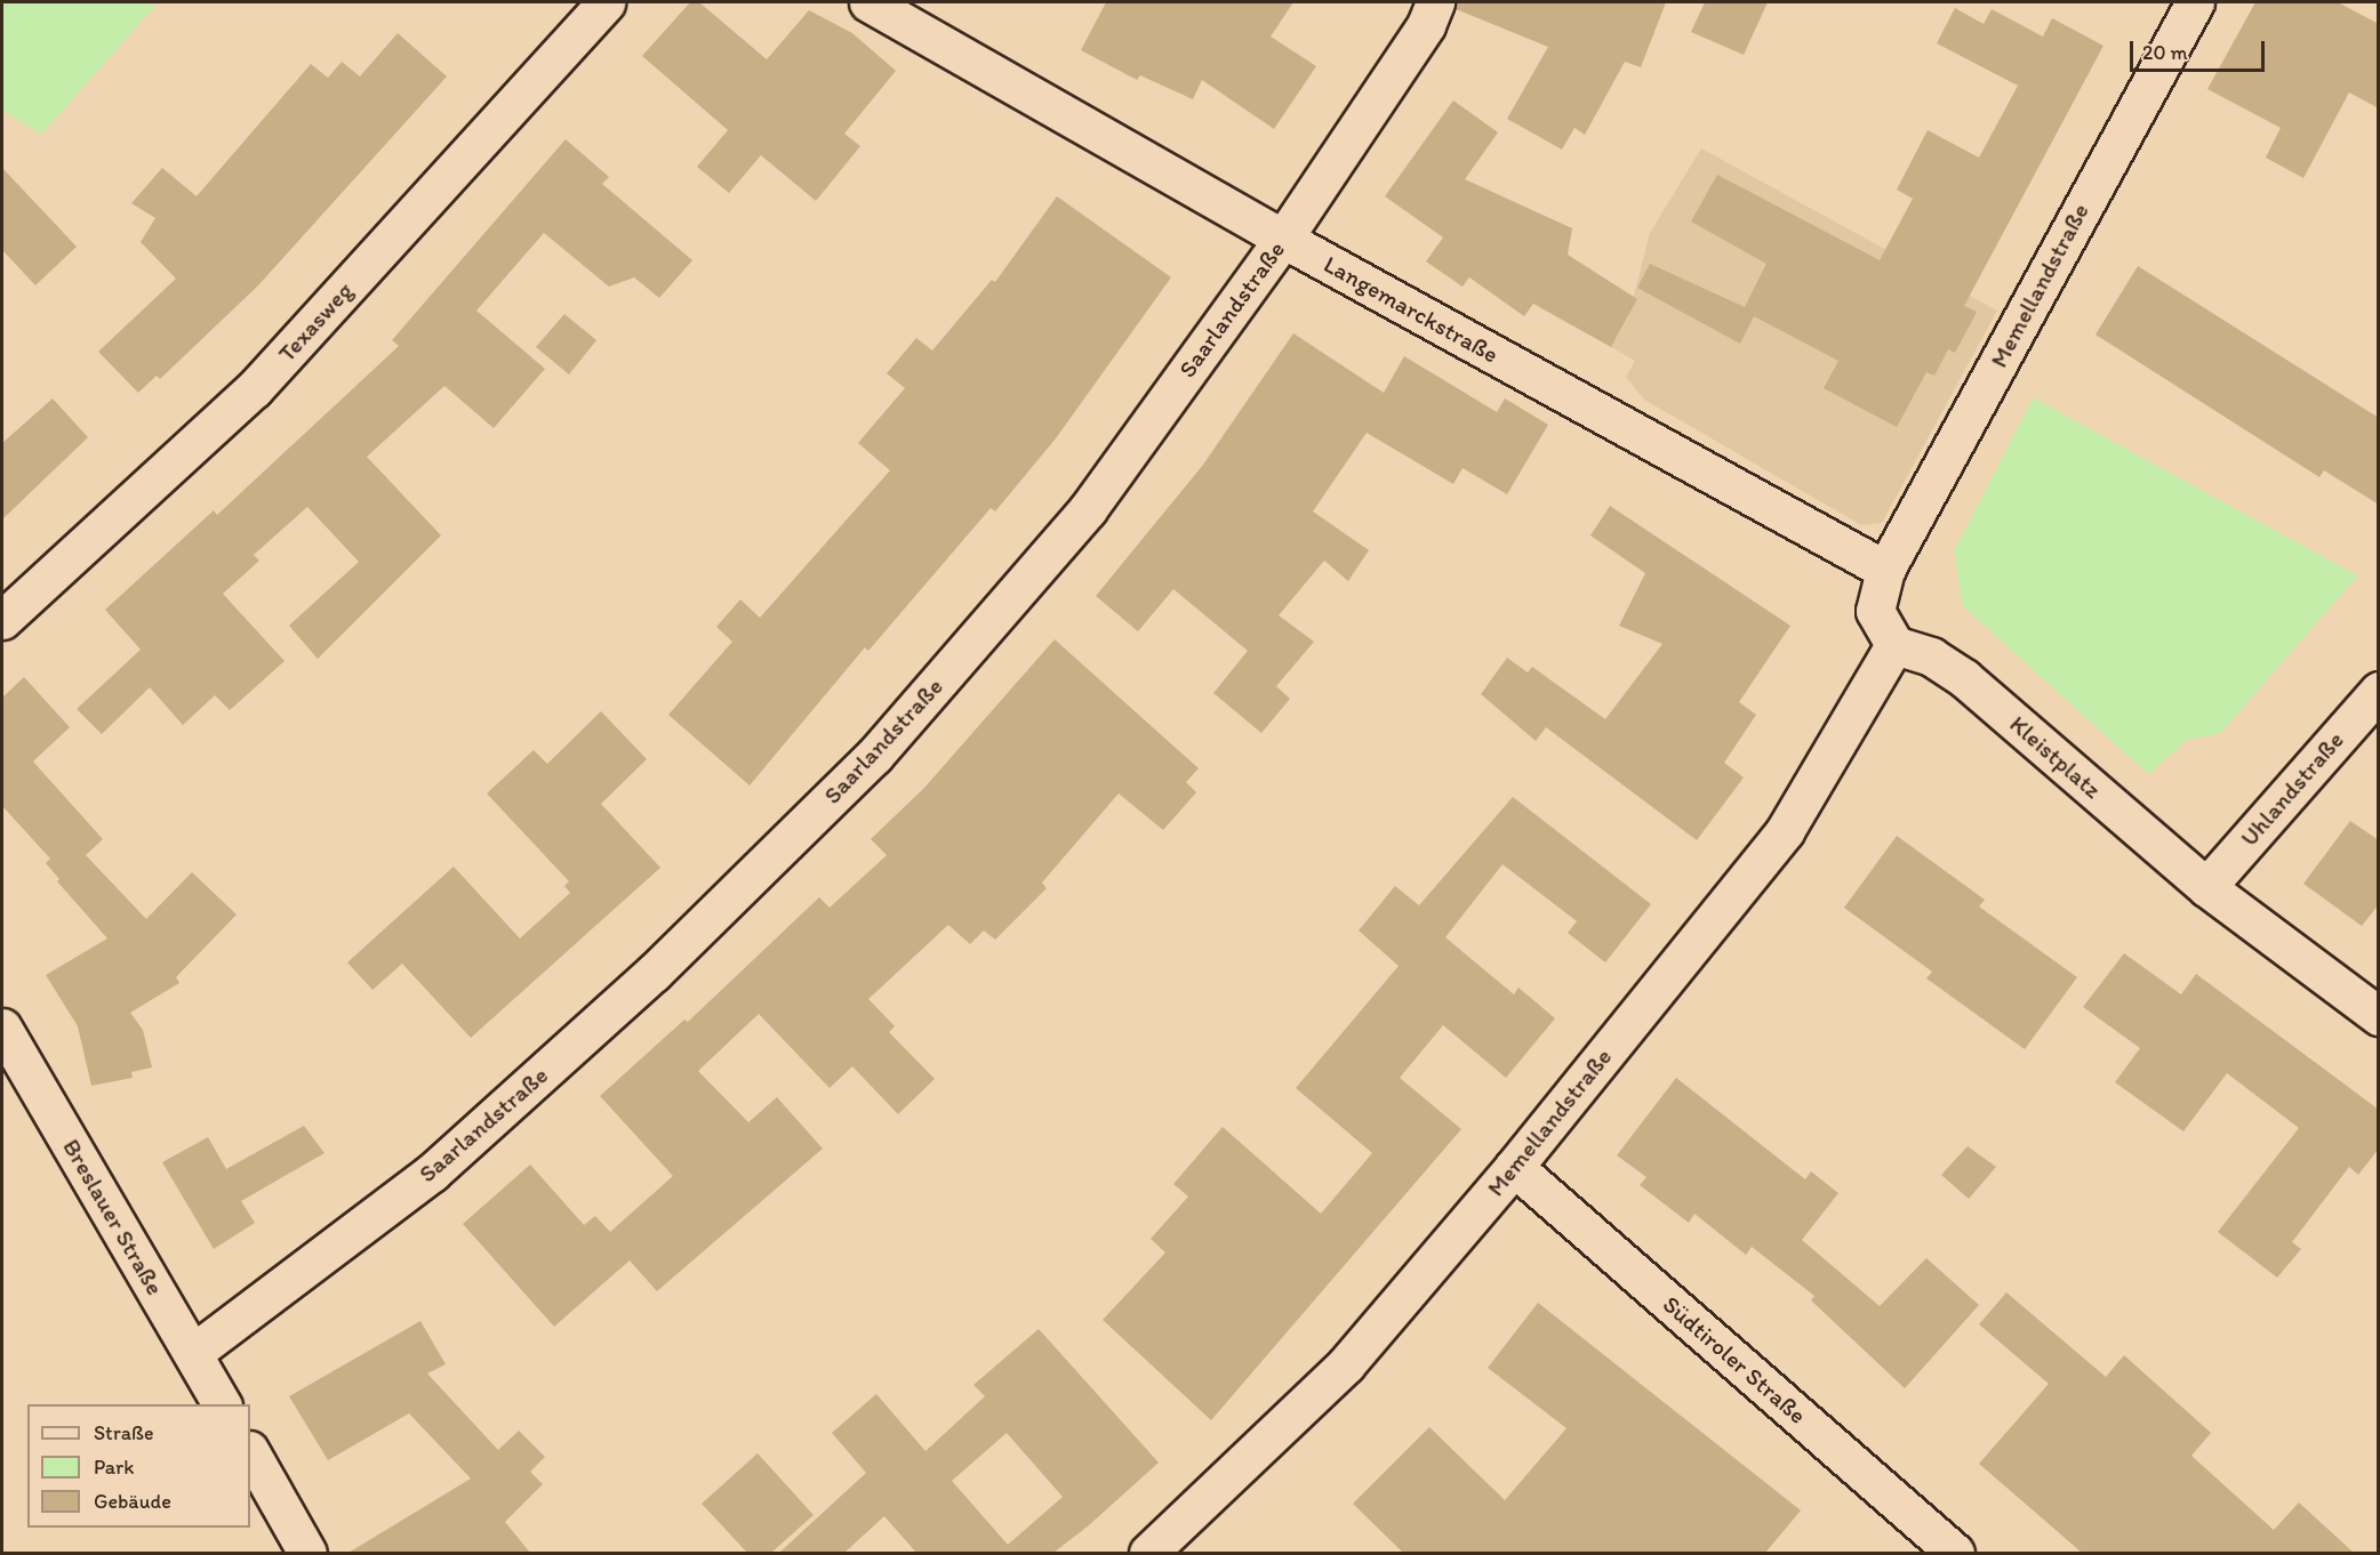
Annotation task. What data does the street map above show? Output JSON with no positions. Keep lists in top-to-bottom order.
{
  "streets": {
    "street": [
      "Memellandstraße",
      "Saarlandstraße",
      "Langemarckstraße",
      "Texasweg",
      "Kleistplatz",
      "Uhlandstraße",
      "Breslauer Straße",
      "Südtiroler Straße"
    ]
  },
  "crossings": [
    ["Memellandstraße", "Langemarckstraße"],
    ["Memellandstraße", "Kleistplatz"],
    ["Memellandstraße", "Südtiroler Straße"],
    ["Saarlandstraße", "Langemarckstraße"],
    ["Saarlandstraße", "Breslauer Straße"],
    ["Kleistplatz", "Uhlandstraße"]
  ],
  "legend": ["Straße", "Park", "Gebäude"],
  "scale_bar": "20 m"
}
